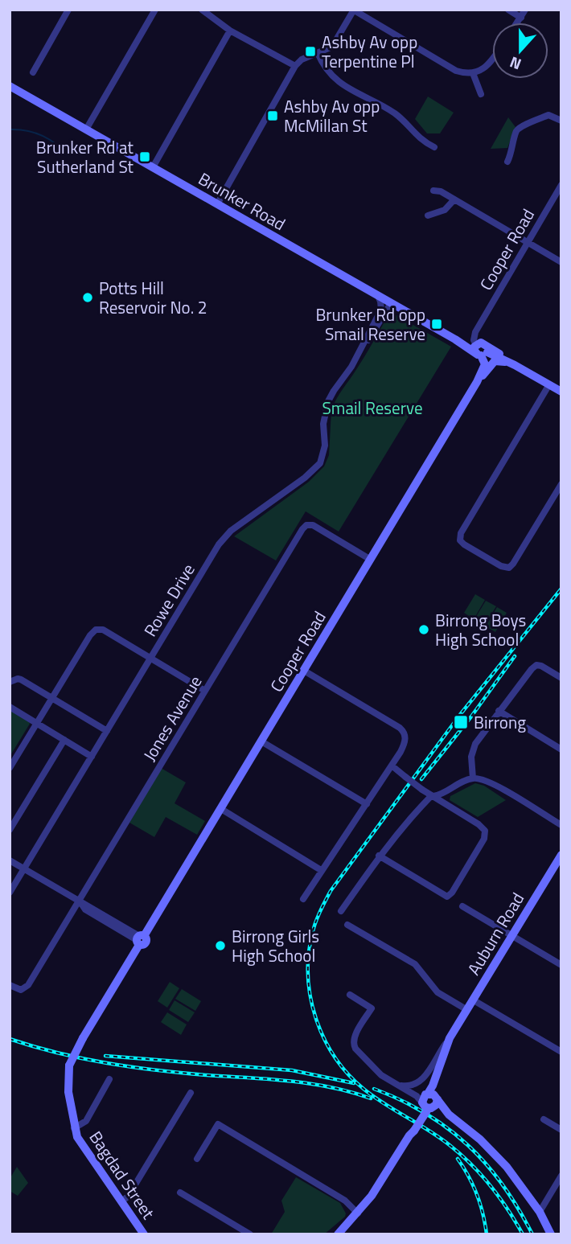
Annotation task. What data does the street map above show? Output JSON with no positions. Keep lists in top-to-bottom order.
{
  "streets": {
    "main road": [
      "Brunker Road",
      "Cooper Road",
      "Auburn Road",
      "Bagdad Street"
    ],
    "street": ["Rowe Drive", "Jones Avenue"]
  },
  "crossings": [
    ["Brunker Road", "Cooper Road"],
    ["Brunker Road", "Rowe Drive"],
    ["Cooper Road", "Jones Avenue"],
    ["Cooper Road", "Bagdad Street"]
  ],
  "parks": ["Smail Reserve"],
  "places": {
    "transit": [
      "Ashby Av opp Terpentine Pl",
      "Ashby Av opp McMillan St",
      "Brunker Rd at Sutherland St",
      "Brunker Rd opp Smail Reserve",
      "Birrong"
    ],
    "other": ["Potts Hill Reservoir No. 2", "Birrong Boys High School", "Birrong Girls High School"]
  },
  "north": "bottom"
}
